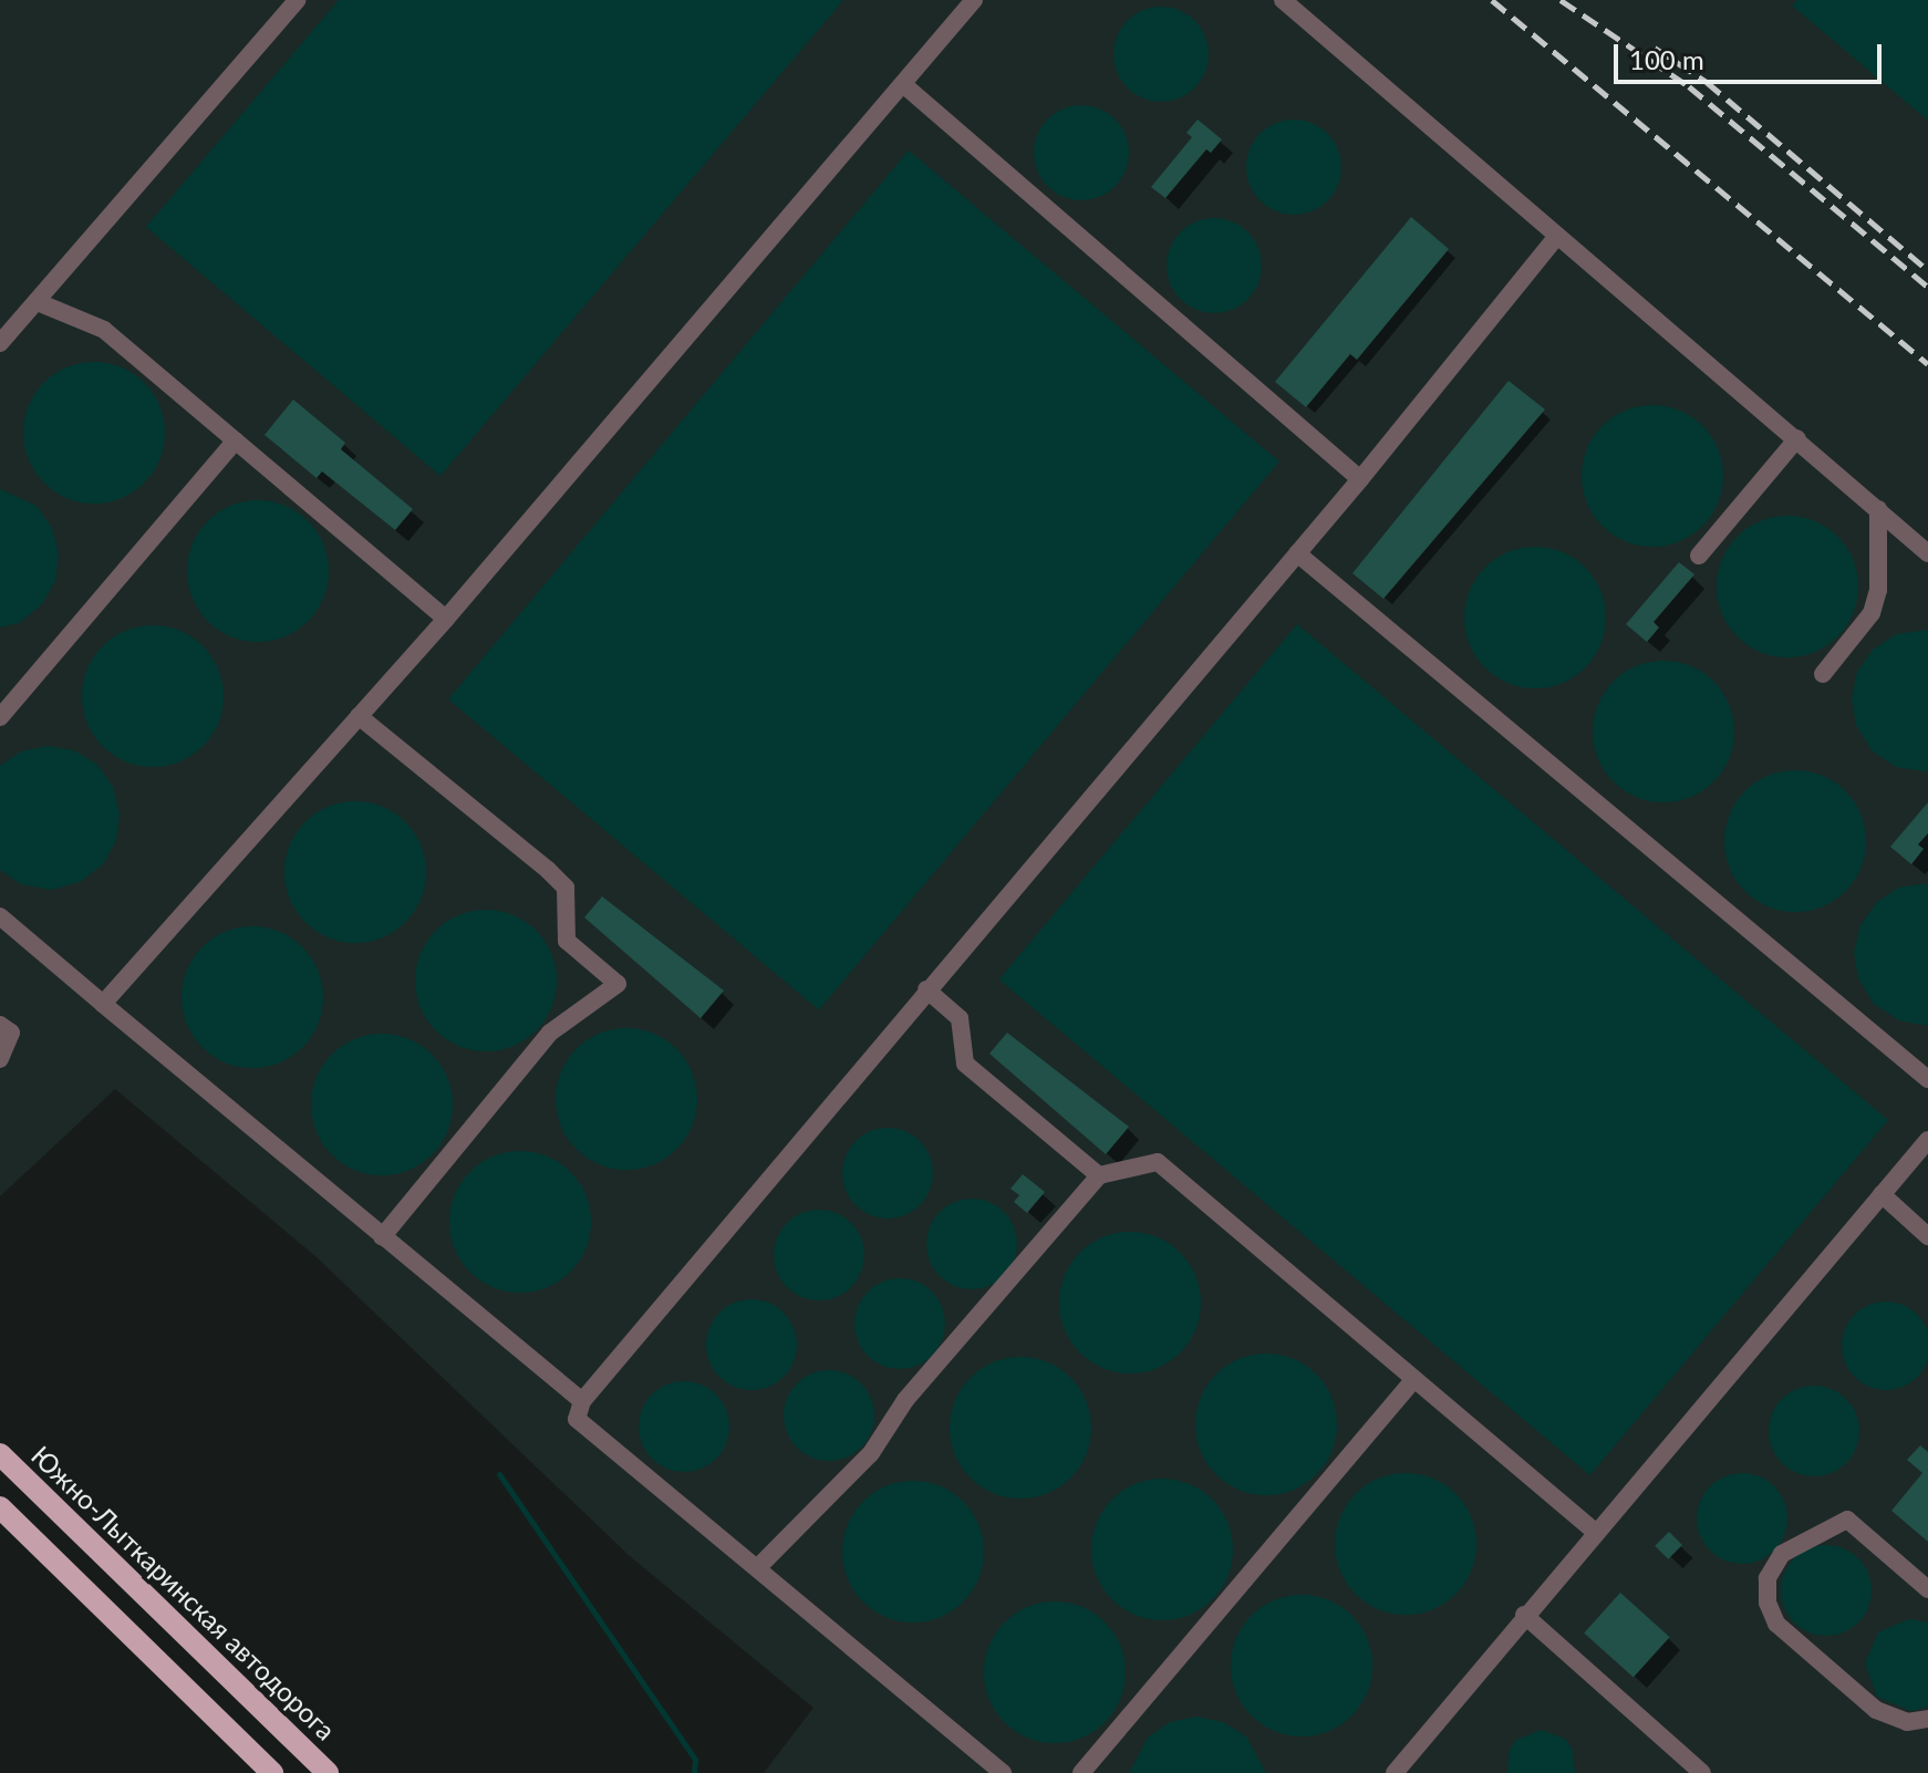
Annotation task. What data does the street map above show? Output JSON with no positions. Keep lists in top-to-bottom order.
{
  "streets": {
    "main road": ["Южно-Лыткаринская автодорога"]
  },
  "scale_bar": "100 m"
}
